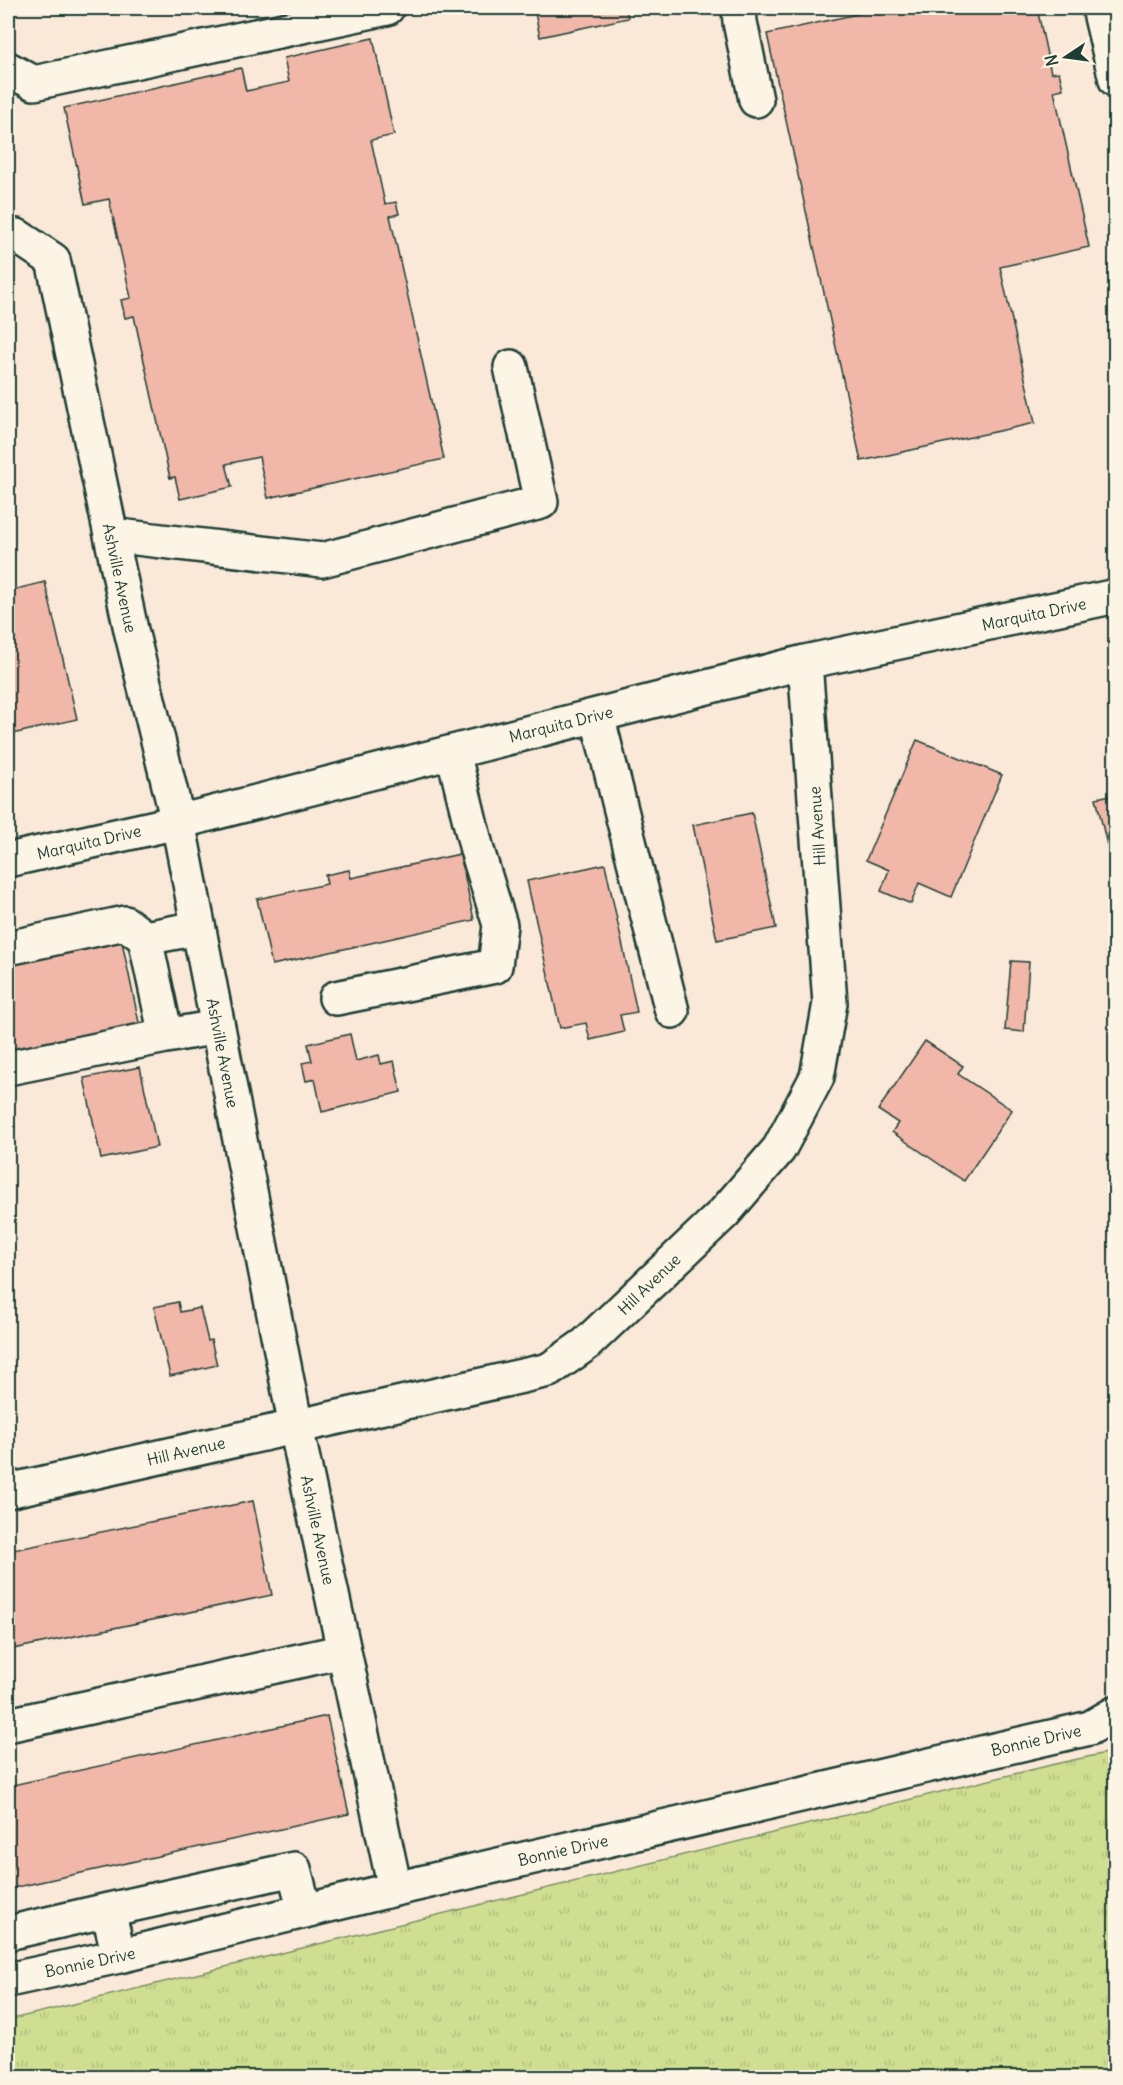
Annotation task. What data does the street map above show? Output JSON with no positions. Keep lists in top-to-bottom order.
{
  "streets": {
    "street": [
      "Ashville Avenue",
      "Marquita Drive",
      "Hill Avenue",
      "Bonnie Drive"
    ]
  },
  "crossings": [
    ["Ashville Avenue", "Marquita Drive"],
    ["Ashville Avenue", "Hill Avenue"],
    ["Ashville Avenue", "Bonnie Drive"],
    ["Marquita Drive", "Hill Avenue"]
  ],
  "north": "left"
}
